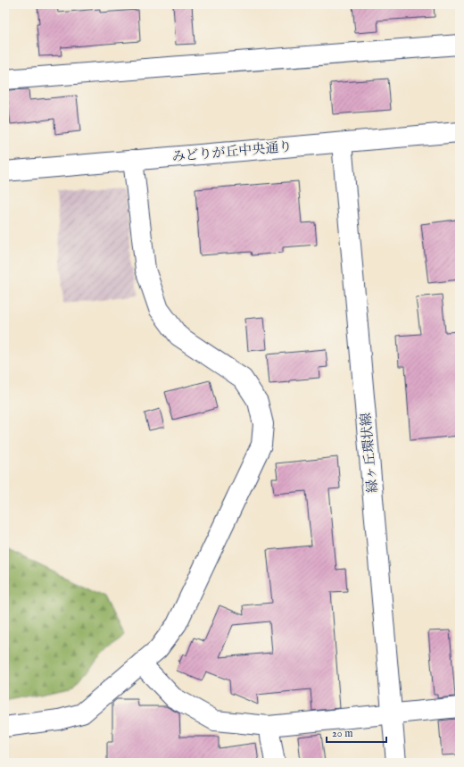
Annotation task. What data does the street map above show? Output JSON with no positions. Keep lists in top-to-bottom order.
{
  "streets": {
    "street": ["みどりが丘中央通り", "緑ヶ丘環状線"]
  },
  "crossings": [
    ["みどりが丘中央通り", "緑ヶ丘環状線"]
  ],
  "scale_bar": "20 m"
}
